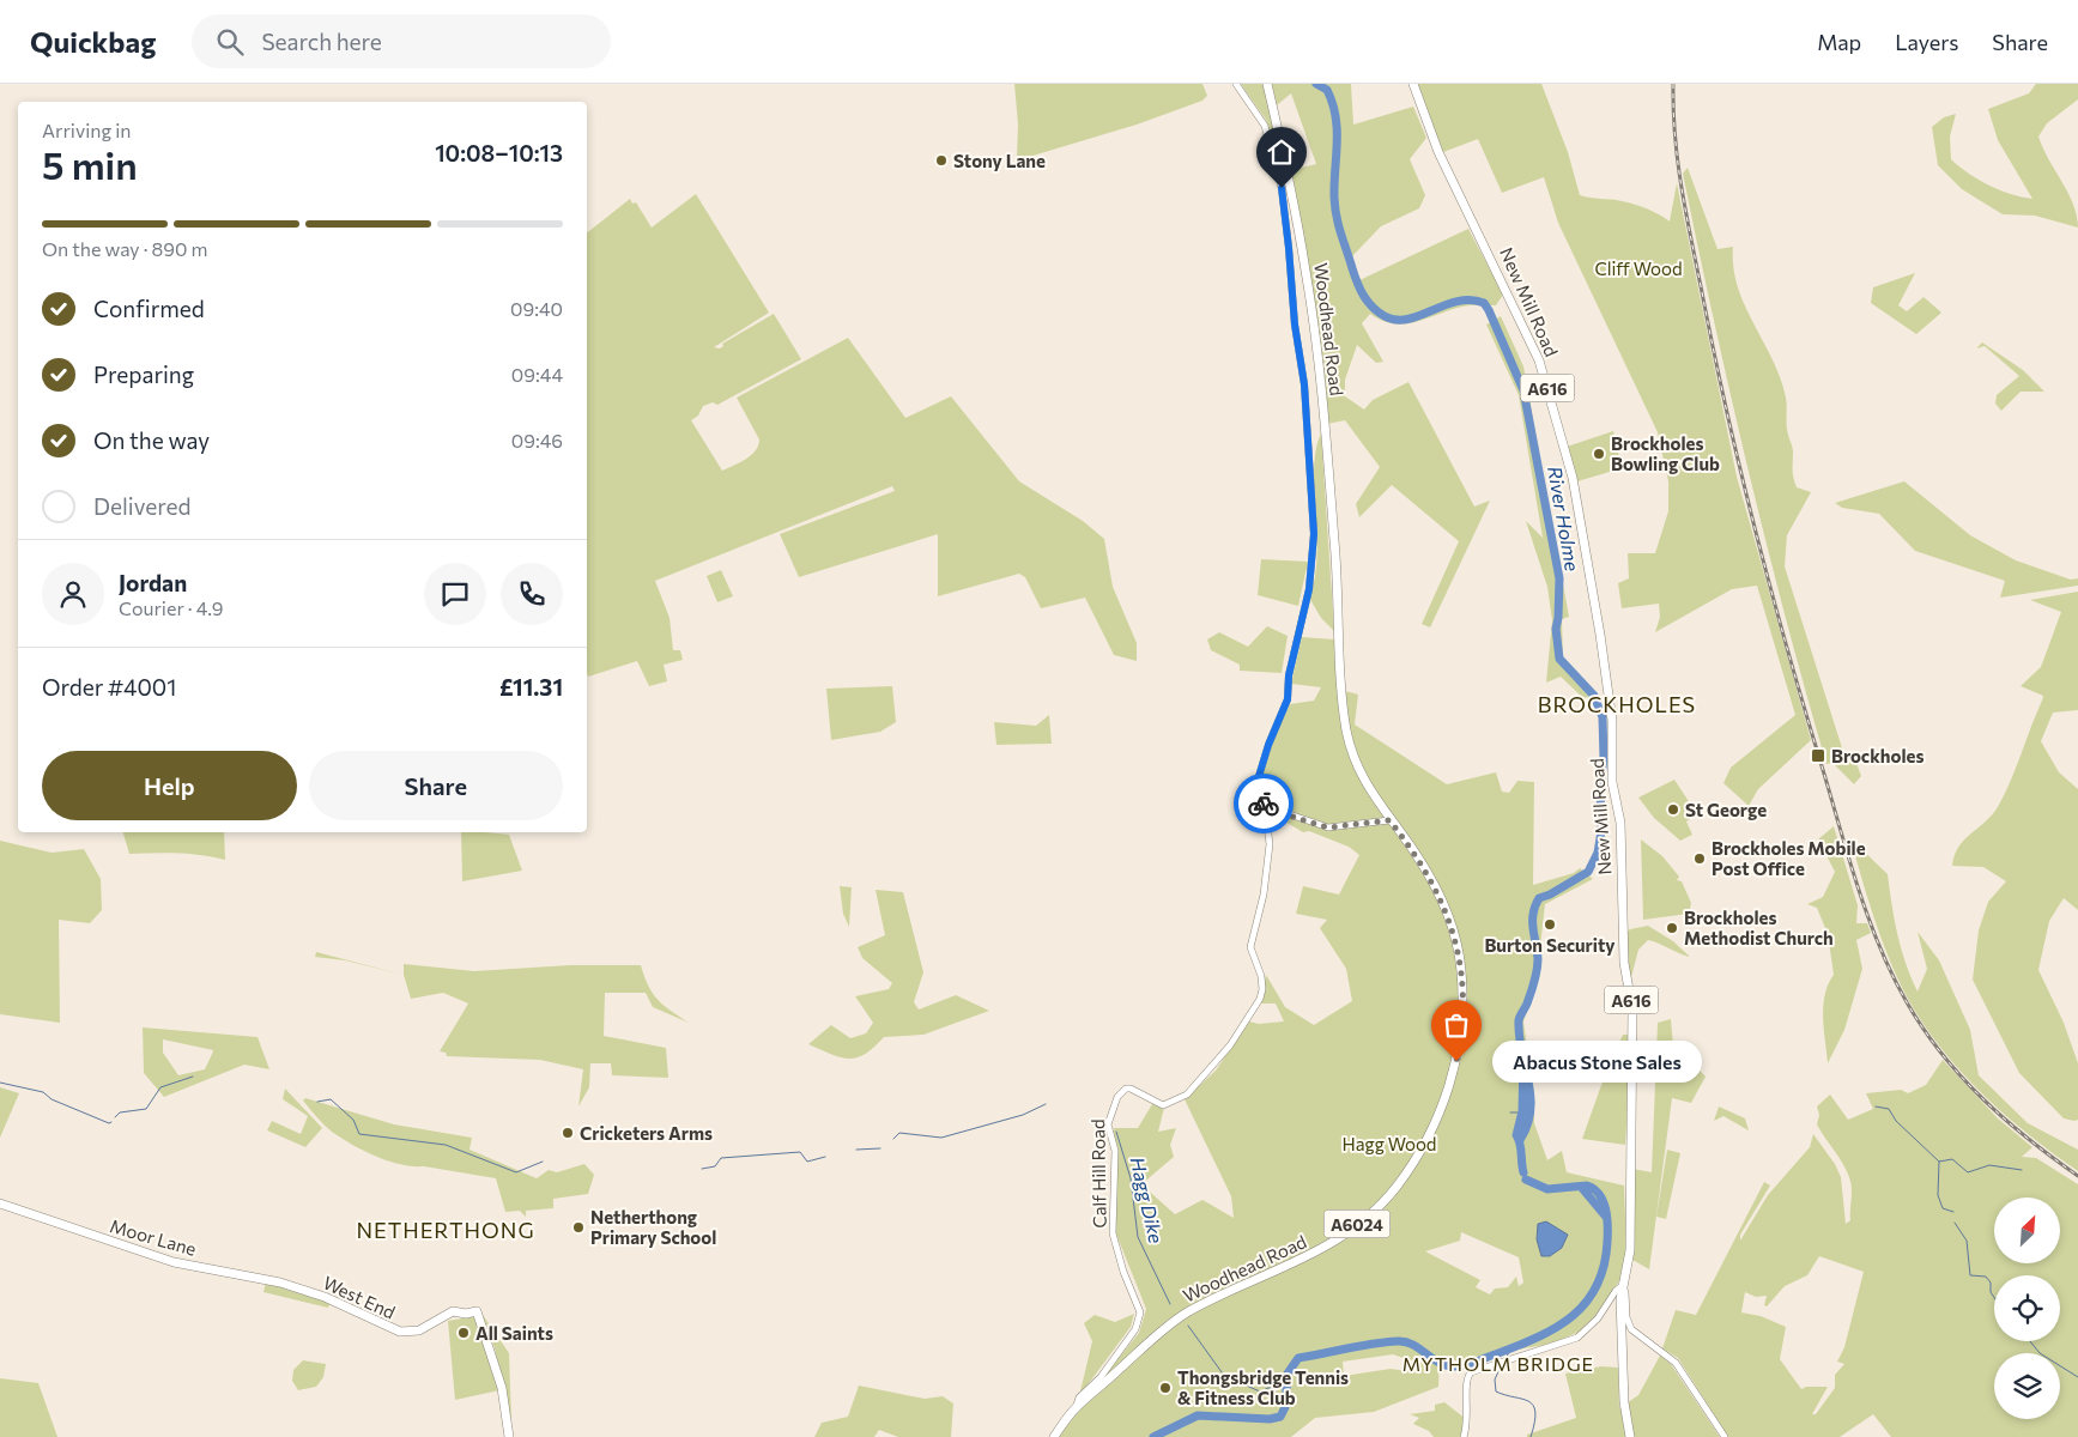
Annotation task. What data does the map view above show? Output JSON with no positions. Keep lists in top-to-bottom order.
{
  "streets": {
    "main road": [
      "New Mill Road",
      "Woodhead Road",
      "A616",
      "A6024",
      "Moor Lane",
      "West End"
    ],
    "street": ["Calf Hill Road"]
  },
  "crossings": [
    ["Woodhead Road", "Calf Hill Road"],
    ["Woodhead Road", "A6024"],
    ["Calf Hill Road", "A6024"],
    ["Moor Lane", "West End"]
  ],
  "districts": ["BROCKHOLES", "NETHERTHONG", "MYTHOLM BRIDGE"],
  "water": ["River Holme", "Hagg Dike"],
  "parks": ["Cliff Wood", "Hagg Wood"],
  "places": {
    "other": [
      "Stony Lane",
      "Brockholes Bowling Club",
      "St George",
      "Brockholes Mobile Post Office",
      "Burton Security",
      "Brockholes Methodist Church",
      "Abacus Stone Sales",
      "Cricketers Arms",
      "Netherthong Primary School",
      "All Saints",
      "Thongsbridge Tennis & Fitness Club"
    ],
    "transit": ["Brockholes"]
  },
  "north": "top right",
  "page": {
    "header": "Quickbag",
    "search": "Search here",
    "nav": ["Map", "Layers", "Share"],
    "heading": ["5 min", "Arriving in", "10:08–10:13"],
    "panel": [
      "Jordan",
      "Courier · 4.9",
      "Order #4001",
      "£11.31"
    ],
    "bar": "On the way · 890 m",
    "list": [
      ["Confirmed", "09:40"],
      ["Preparing", "09:44"],
      ["On the way", "09:46"],
      "Delivered"
    ],
    "buttons": ["Help", "Share"],
    "bubble": "Abacus Stone Sales"
  }
}
